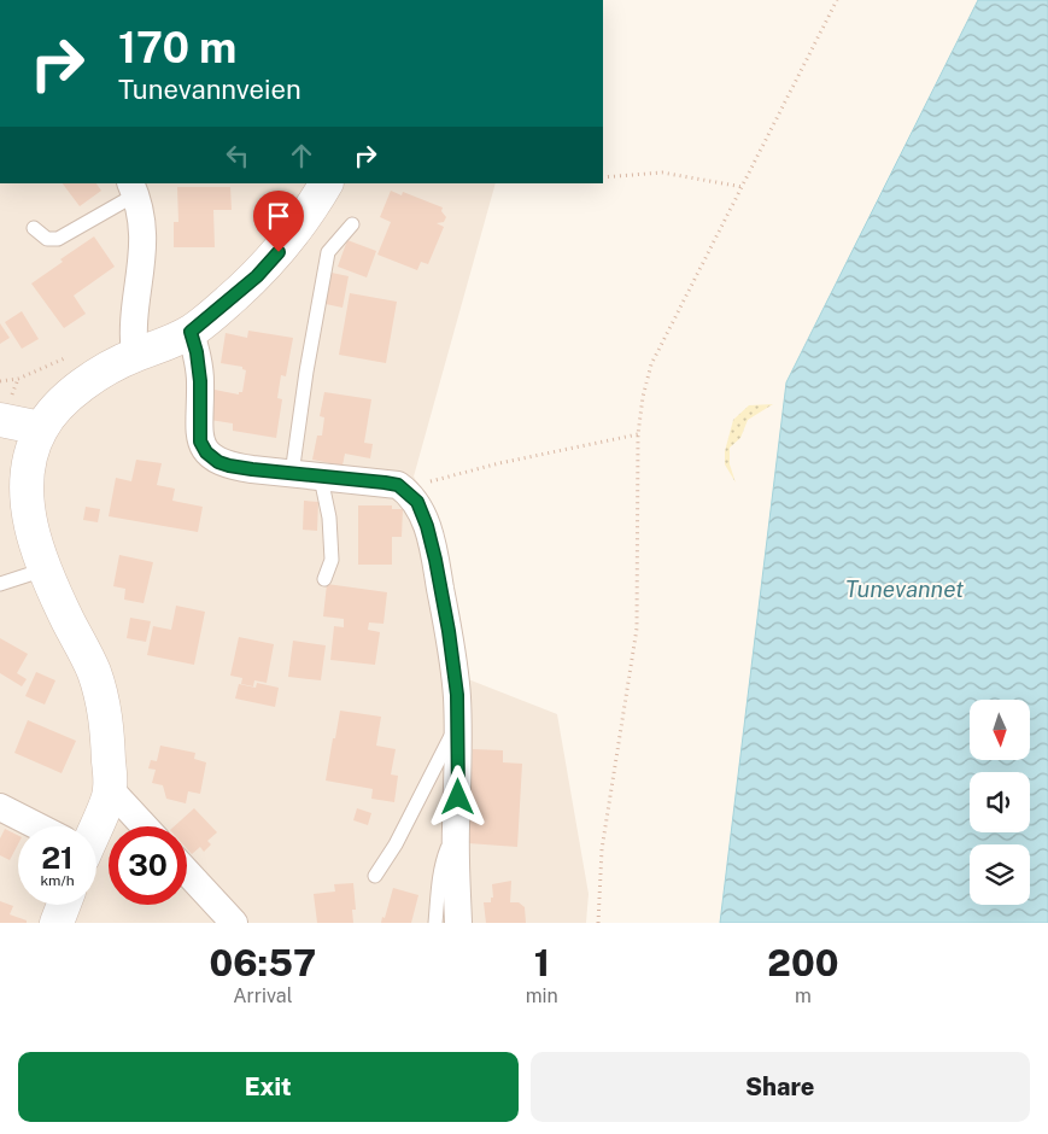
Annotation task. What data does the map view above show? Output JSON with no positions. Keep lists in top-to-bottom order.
{
  "water": ["Tunevannet"],
  "north": "bottom",
  "page": {
    "turn": ["170 m", "Tunevannveien"],
    "speed": "21 km/h",
    "limit": "30",
    "eta": [
      "06:57",
      "Arrival",
      "1",
      "min",
      "200",
      "m"
    ],
    "buttons": ["Exit", "Share"]
  }
}
